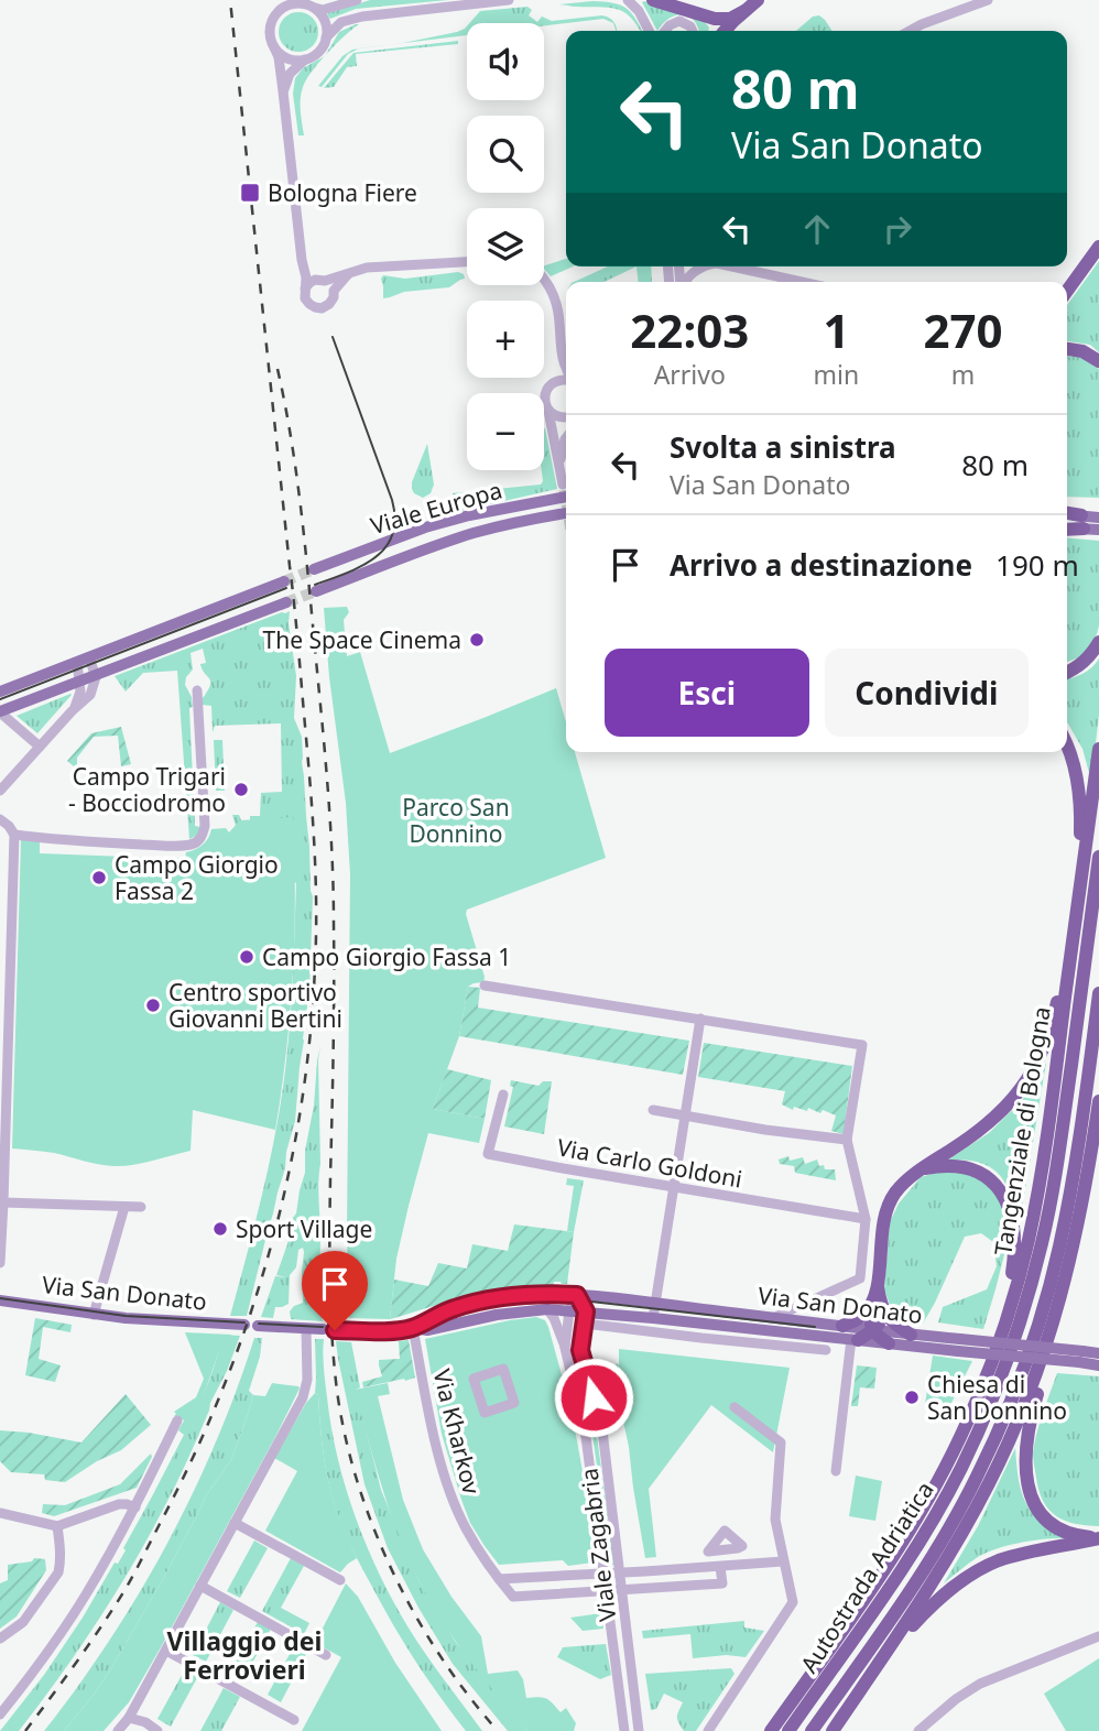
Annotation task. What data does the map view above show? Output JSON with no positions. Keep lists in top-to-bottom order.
{
  "streets": {
    "highway": ["Tangenziale di Bologna", "Autostrada Adriatica"],
    "main road": ["Viale Europa", "Via San Donato"],
    "street": ["Via Carlo Goldoni", "Via Kharkov", "Viale Zagabria"]
  },
  "crossings": [
    ["Via San Donato", "Via Kharkov"],
    ["Via San Donato", "Viale Zagabria"],
    ["Via Kharkov", "Viale Zagabria"]
  ],
  "districts": ["Villaggio dei Ferrovieri"],
  "parks": ["Parco San Donnino"],
  "places": {
    "transit": ["Bologna Fiere"],
    "other": [
      "The Space Cinema",
      "Campo Trigari - Bocciodromo",
      "Campo Giorgio Fassa 2",
      "Campo Giorgio Fassa 1",
      "Centro sportivo Giovanni Bertini",
      "Sport Village",
      "Chiesa di San Donnino"
    ]
  },
  "page": {
    "map_buttons": ["+", "−"],
    "turn": ["80 m", "Via San Donato"],
    "eta": [
      "22:03",
      "Arrivo",
      "1",
      "min",
      "270",
      "m"
    ],
    "list": [
      {
        "name": "Svolta a sinistra",
        "note": "Via San Donato",
        "value": "80 m"
      },
      {
        "name": "Arrivo a destinazione",
        "value": "190 m"
      }
    ],
    "buttons": ["Esci", "Condividi"]
  }
}
